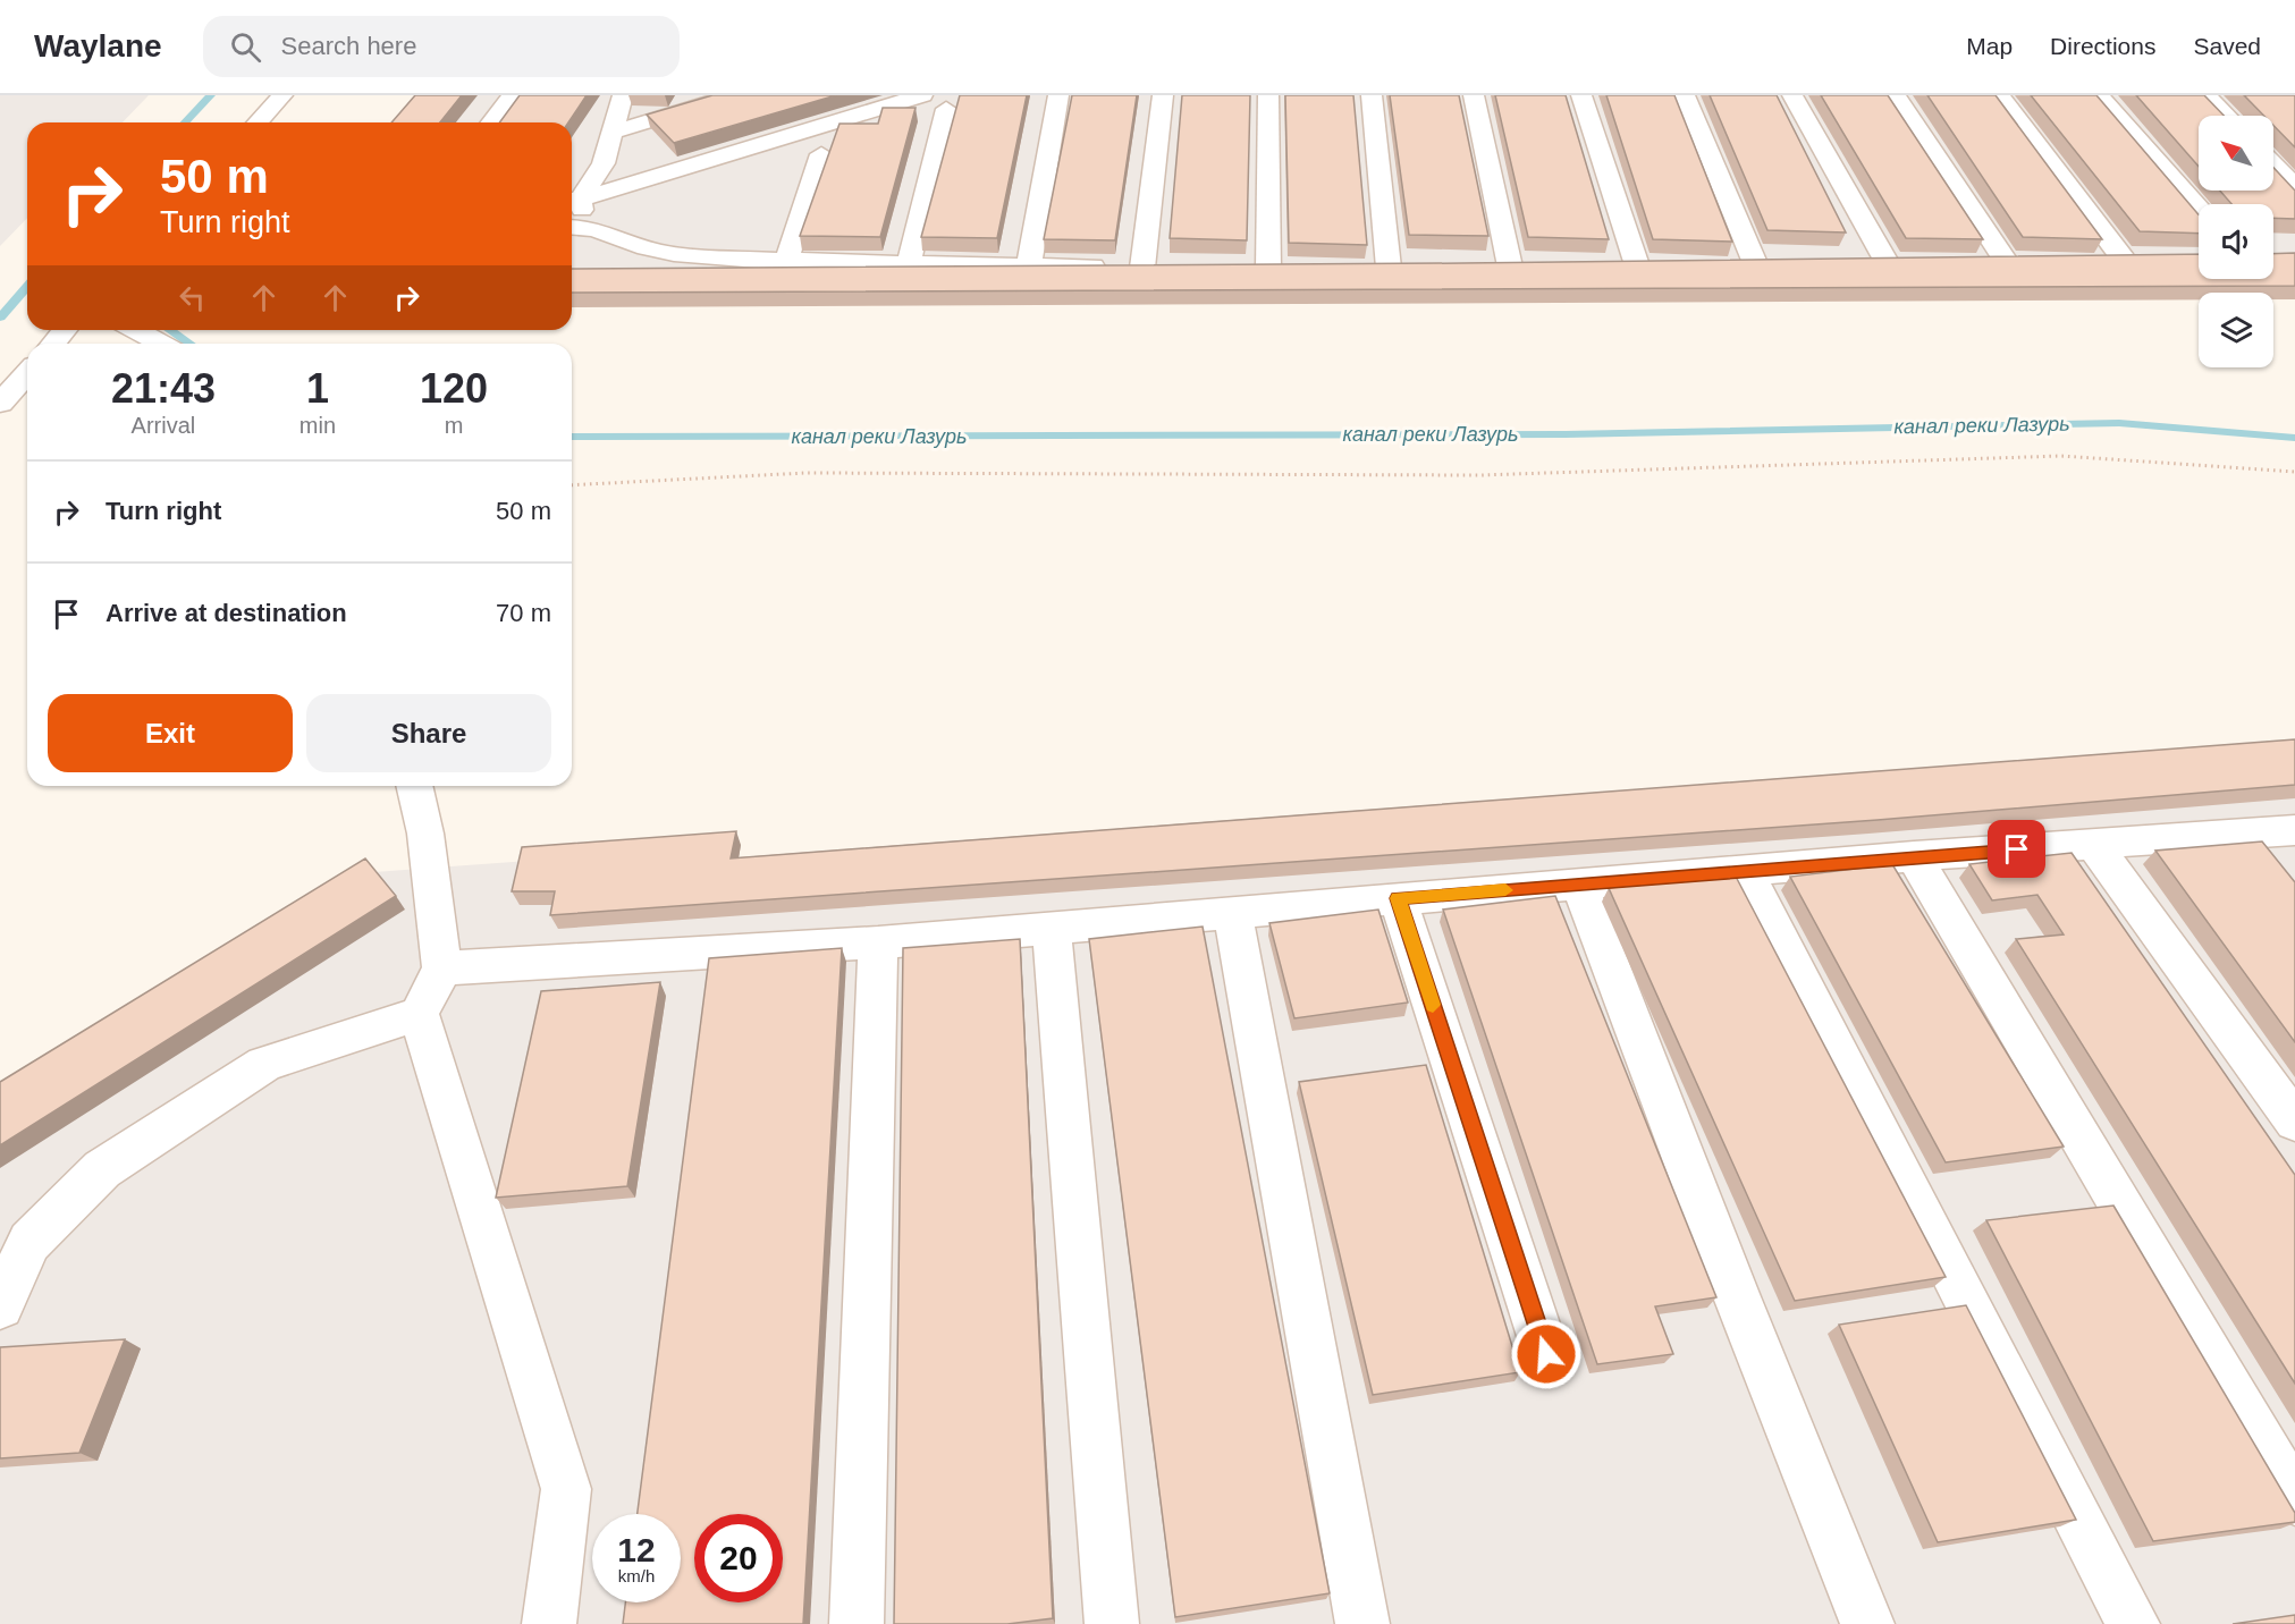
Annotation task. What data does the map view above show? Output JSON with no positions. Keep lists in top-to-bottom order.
{
  "water": ["канал реки Лазурь"],
  "north": "top left",
  "page": {
    "header": "Waylane",
    "search": "Search here",
    "nav": ["Map", "Directions", "Saved"],
    "turn": ["50 m", "Turn right"],
    "eta": [
      "21:43",
      "Arrival",
      "1",
      "min",
      "120",
      "m"
    ],
    "list": [
      {
        "name": "Turn right",
        "value": "50 m"
      },
      {
        "name": "Arrive at destination",
        "value": "70 m"
      }
    ],
    "buttons": ["Exit", "Share"],
    "speed": "12 km/h",
    "limit": "20"
  }
}
